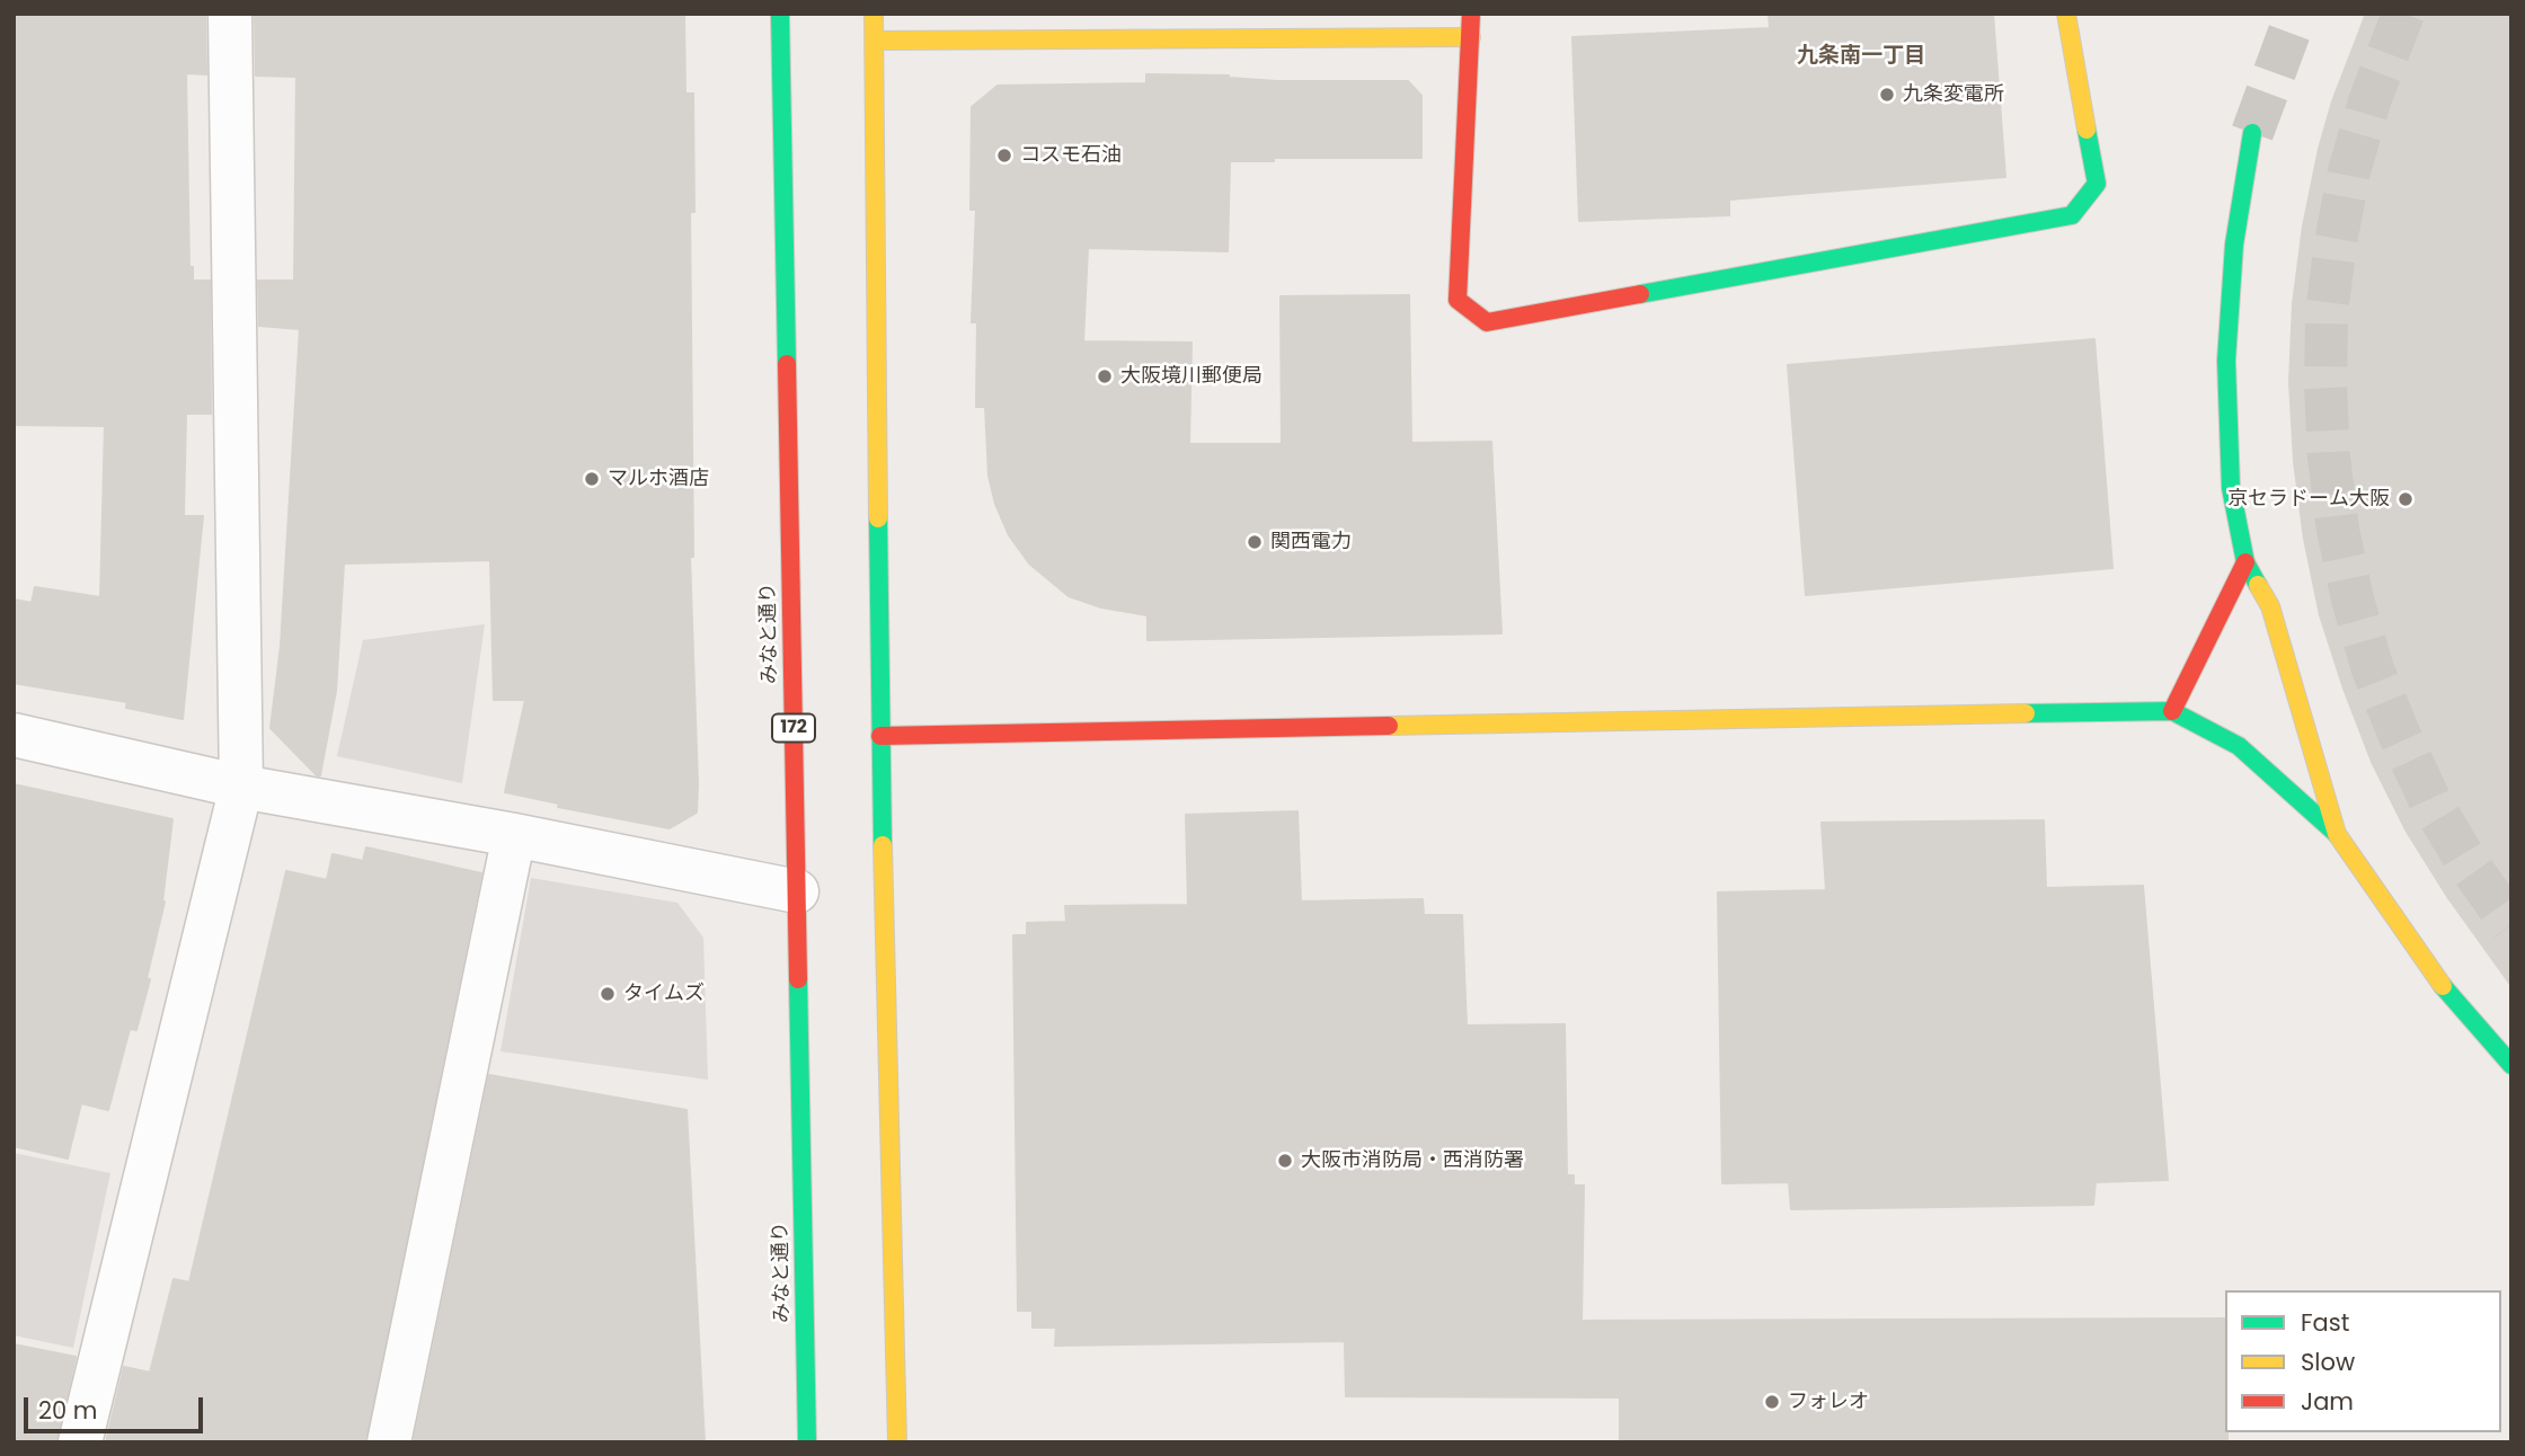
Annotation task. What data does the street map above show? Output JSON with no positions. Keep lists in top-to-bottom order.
{
  "streets": {
    "main road": ["みなと通り", "172"]
  },
  "districts": ["九条南一丁目"],
  "places": [
    "九条変電所",
    "コスモ石油",
    "大阪境川郵便局",
    "マルホ酒店",
    "京セラドーム大阪",
    "関西電力",
    "タイムズ",
    "大阪市消防局・西消防署",
    "フォレオ"
  ],
  "legend": ["Fast", "Slow", "Jam"],
  "scale_bar": "20 m"
}
